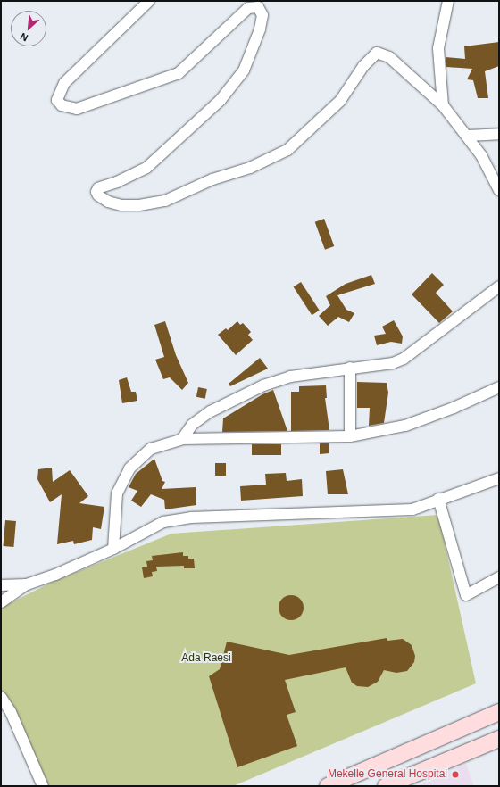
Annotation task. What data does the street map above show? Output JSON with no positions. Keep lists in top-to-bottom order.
{
  "parks": ["Ada Raesi"],
  "places": ["Mekelle General Hospital"],
  "north": "bottom left"
}
